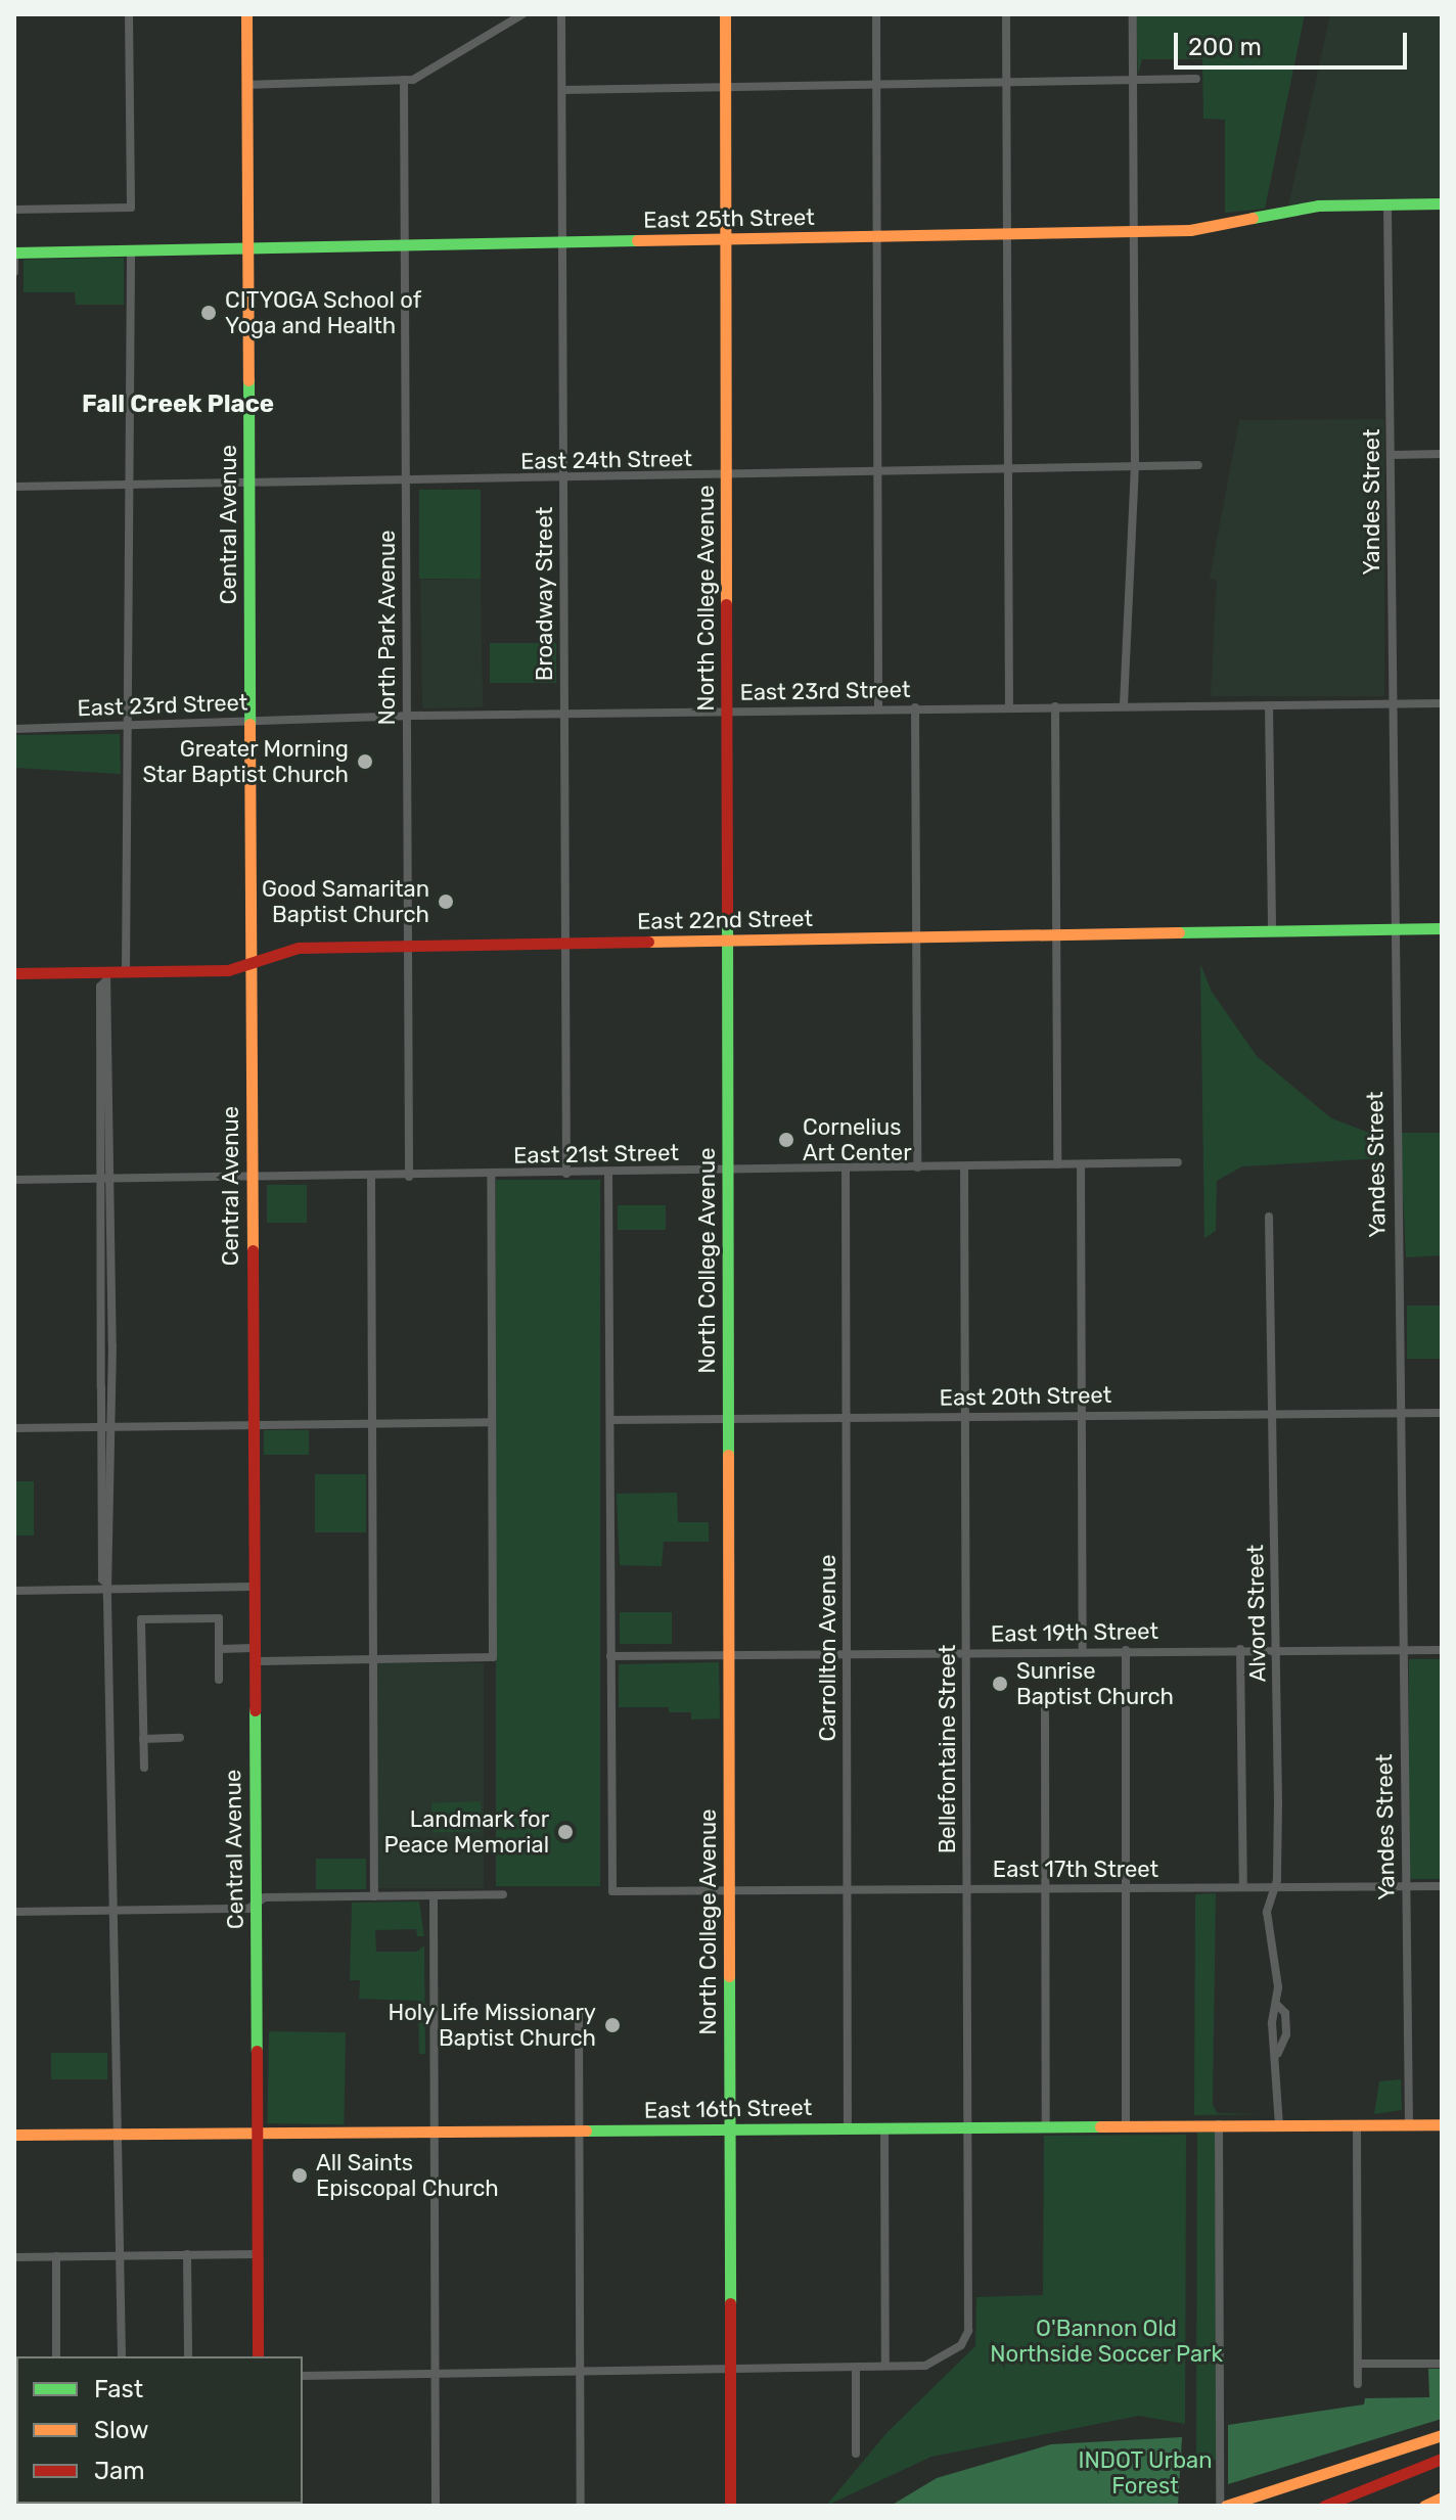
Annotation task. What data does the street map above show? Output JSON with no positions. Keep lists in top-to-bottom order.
{
  "streets": {
    "main road": [
      "East 25th Street",
      "Central Avenue",
      "North College Avenue",
      "East 22nd Street",
      "East 16th Street"
    ],
    "street": [
      "East 24th Street",
      "Yandes Street",
      "Broadway Street",
      "North Park Avenue",
      "East 23rd Street",
      "East 21st Street",
      "East 20th Street",
      "Alvord Street",
      "East 19th Street",
      "Carrollton Avenue",
      "Bellefontaine Street",
      "East 17th Street"
    ]
  },
  "crossings": [
    ["East 25th Street", "Yandes Street"],
    ["East 25th Street", "Central Avenue"],
    ["East 25th Street", "Broadway Street"],
    ["East 25th Street", "North College Avenue"],
    ["East 25th Street", "North Park Avenue"],
    ["East 24th Street", "Central Avenue"],
    ["East 24th Street", "Broadway Street"],
    ["East 24th Street", "North College Avenue"],
    ["East 24th Street", "North Park Avenue"],
    ["Yandes Street", "East 23rd Street"],
    ["Yandes Street", "East 22nd Street"],
    ["Yandes Street", "East 20th Street"],
    ["Yandes Street", "East 19th Street"],
    ["Yandes Street", "East 17th Street"],
    ["Yandes Street", "East 16th Street"],
    ["Central Avenue", "East 23rd Street"],
    ["Central Avenue", "East 22nd Street"],
    ["Central Avenue", "East 21st Street"],
    ["Central Avenue", "East 16th Street"],
    ["Broadway Street", "East 23rd Street"],
    ["Broadway Street", "East 22nd Street"],
    ["Broadway Street", "East 21st Street"],
    ["North College Avenue", "East 23rd Street"],
    ["North College Avenue", "East 22nd Street"],
    ["North College Avenue", "East 21st Street"],
    ["North College Avenue", "East 20th Street"],
    ["North College Avenue", "East 19th Street"],
    ["North College Avenue", "East 17th Street"],
    ["North College Avenue", "East 16th Street"],
    ["North Park Avenue", "East 23rd Street"],
    ["North Park Avenue", "East 22nd Street"],
    ["North Park Avenue", "East 21st Street"],
    ["East 21st Street", "Carrollton Avenue"],
    ["East 21st Street", "Bellefontaine Street"],
    ["East 20th Street", "Alvord Street"],
    ["East 20th Street", "Carrollton Avenue"],
    ["East 20th Street", "Bellefontaine Street"],
    ["Alvord Street", "East 19th Street"],
    ["Alvord Street", "East 17th Street"],
    ["Alvord Street", "East 16th Street"],
    ["East 19th Street", "Carrollton Avenue"],
    ["East 19th Street", "Bellefontaine Street"],
    ["East 19th Street", "East 17th Street"],
    ["Carrollton Avenue", "East 17th Street"],
    ["Carrollton Avenue", "East 16th Street"],
    ["Bellefontaine Street", "East 17th Street"],
    ["Bellefontaine Street", "East 16th Street"]
  ],
  "districts": ["Fall Creek Place"],
  "parks": ["O'Bannon Old Northside Soccer Park", "INDOT Urban Forest"],
  "places": [
    "CITYOGA School of Yoga and Health",
    "Greater Morning Star Baptist Church",
    "Good Samaritan Baptist Church",
    "Cornelius Art Center",
    "Sunrise Baptist Church",
    "Landmark for Peace Memorial",
    "Holy Life Missionary Baptist Church",
    "All Saints Episcopal Church"
  ],
  "legend": ["Fast", "Slow", "Jam"],
  "scale_bar": "200 m"
}
